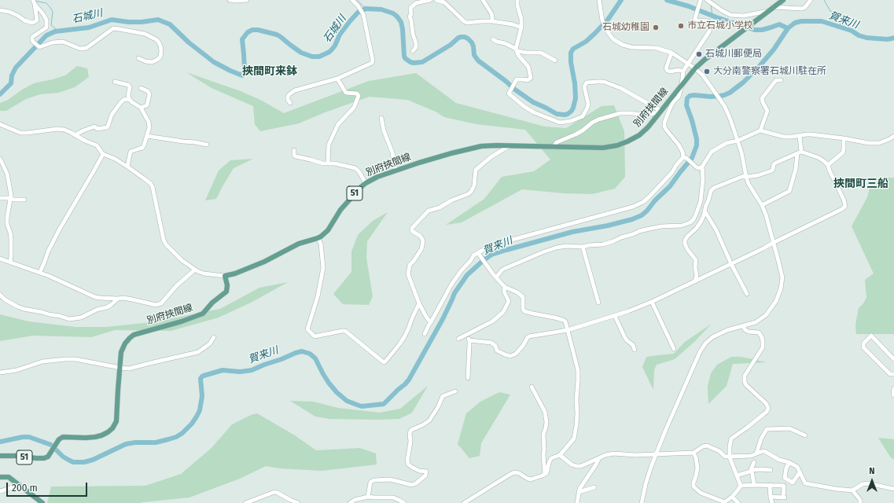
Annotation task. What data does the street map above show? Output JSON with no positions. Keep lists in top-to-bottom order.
{
  "streets": {
    "main road": ["別府挾間線", "51"]
  },
  "districts": ["挾間町来鉢", "挾間町三船"],
  "water": ["石城川", "賀来川"],
  "places": [
    "市立石城小学校",
    "石城幼稚園",
    "石城川郵便局",
    "大分南警察署石城川駐在所"
  ],
  "scale_bar": "200 m",
  "north": "top"
}
